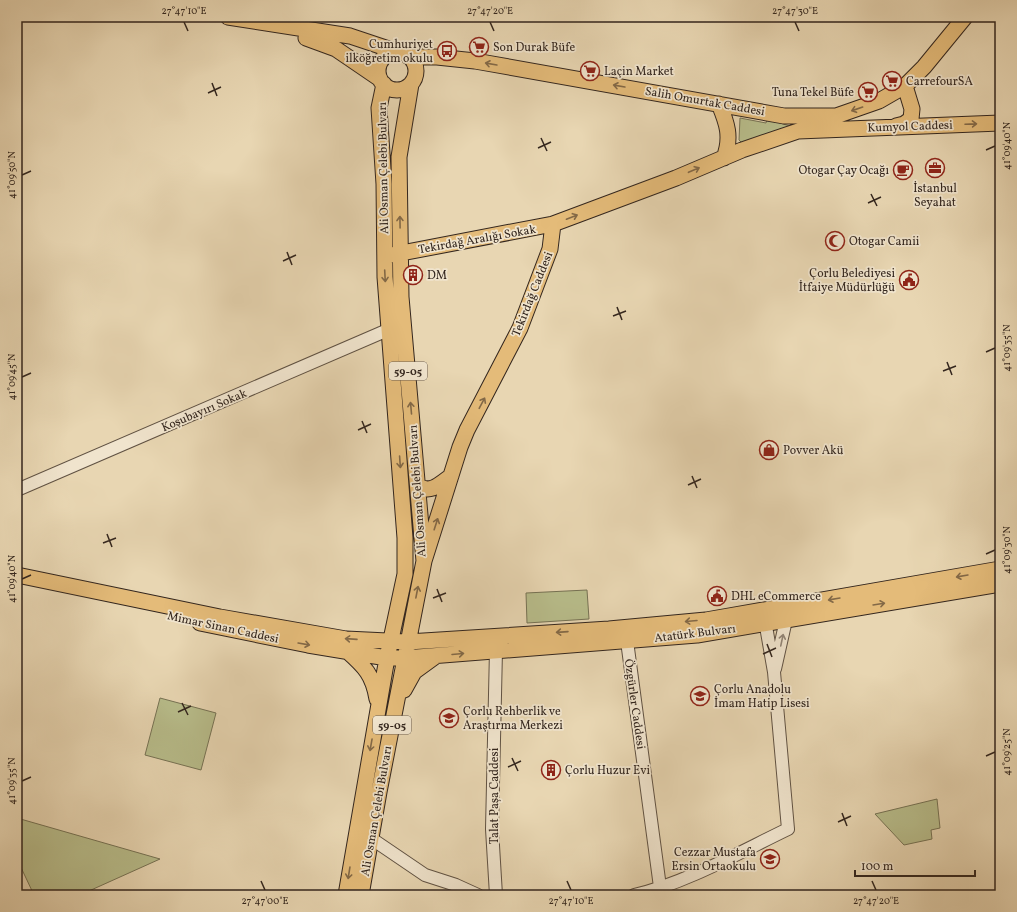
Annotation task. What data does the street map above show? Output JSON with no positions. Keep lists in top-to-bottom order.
{
  "streets": {
    "main road": [
      "Salih Omurtak Caddesi",
      "Kumyol Caddesi",
      "Ali Osman Çelebi Bulvarı",
      "Tekirdağ Aralığı Sokak",
      "Tekirdağ Caddesi",
      "59-05",
      "Mimar Sinan Caddesi",
      "Atatürk Bulvarı"
    ],
    "street": ["Koşubayırı Sokak", "Özgürler Caddesi", "Talat Paşa Caddesi"]
  },
  "crossings": [
    ["Salih Omurtak Caddesi", "Ali Osman Çelebi Bulvarı"],
    ["Ali Osman Çelebi Bulvarı", "Tekirdağ Aralığı Sokak"],
    ["Ali Osman Çelebi Bulvarı", "Tekirdağ Caddesi"],
    ["Ali Osman Çelebi Bulvarı", "Koşubayırı Sokak"],
    ["Ali Osman Çelebi Bulvarı", "Mimar Sinan Caddesi"],
    ["Ali Osman Çelebi Bulvarı", "Atatürk Bulvarı"],
    ["Tekirdağ Aralığı Sokak", "Tekirdağ Caddesi"],
    ["Mimar Sinan Caddesi", "Atatürk Bulvarı"],
    ["Atatürk Bulvarı", "Özgürler Caddesi"],
    ["Atatürk Bulvarı", "Talat Paşa Caddesi"]
  ],
  "one_way": ["Salih Omurtak Caddesi", "Kumyol Caddesi", "Tekirdağ Caddesi"],
  "places": {
    "supermarket": [
      "Son Durak Büfe",
      "Laçin Market",
      "CarrefourSA",
      "Tuna Tekel Büfe"
    ],
    "bus stop": ["Cumhuriyet ilköğretim okulu"],
    "office": ["İstanbul Seyahat"],
    "cafe": ["Otogar Çay Ocağı"],
    "mosque": ["Otogar Camii"],
    "building": ["DM", "Çorlu Huzur Evi"],
    "public building": ["Çorlu Belediyesi İtfaiye Müdürlüğü", "DHL eCommerce"],
    "shop": ["Povver Akü"],
    "school or university": ["Çorlu Anadolu İmam Hatip Lisesi", "Çorlu Rehberlik ve Araştırma Merkezi", "Cezzar Mustafa Ersin Ortaokulu"]
  },
  "scale_bar": "100 m",
  "coordinates": [
    "27°47'10\"E",
    "27°47'20\"E",
    "27°47'30\"E",
    "41°09'40\"N",
    "41°09'50\"N",
    "41°09'35\"N",
    "41°09'45\"N",
    "41°09'30\"N",
    "41°09'25\"N",
    "27°47'00\"E"
  ]
}
